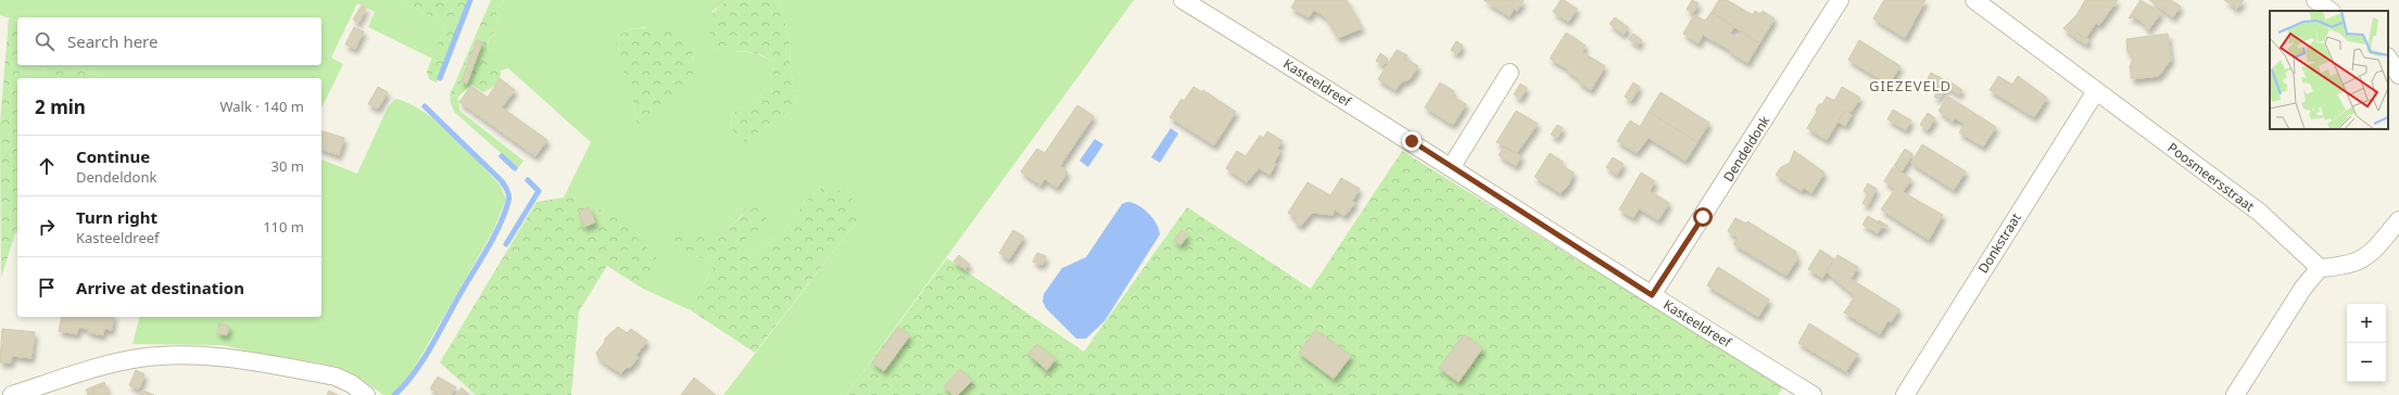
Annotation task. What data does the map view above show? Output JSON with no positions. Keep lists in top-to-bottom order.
{
  "streets": {
    "street": [
      "Kasteeldreef",
      "Dendeldonk",
      "Poosmeersstraat",
      "Donkstraat"
    ]
  },
  "crossings": [
    ["Kasteeldreef", "Dendeldonk"],
    ["Poosmeersstraat", "Donkstraat"]
  ],
  "districts": ["GIEZEVELD"],
  "page": {
    "search": "Search here",
    "heading": ["2 min", "Walk · 140 m"],
    "list": [
      ["Continue", "Dendeldonk", "30 m"],
      ["Turn right", "Kasteeldreef", "110 m"],
      "Arrive at destination"
    ],
    "map_buttons": ["+", "−"]
  }
}
